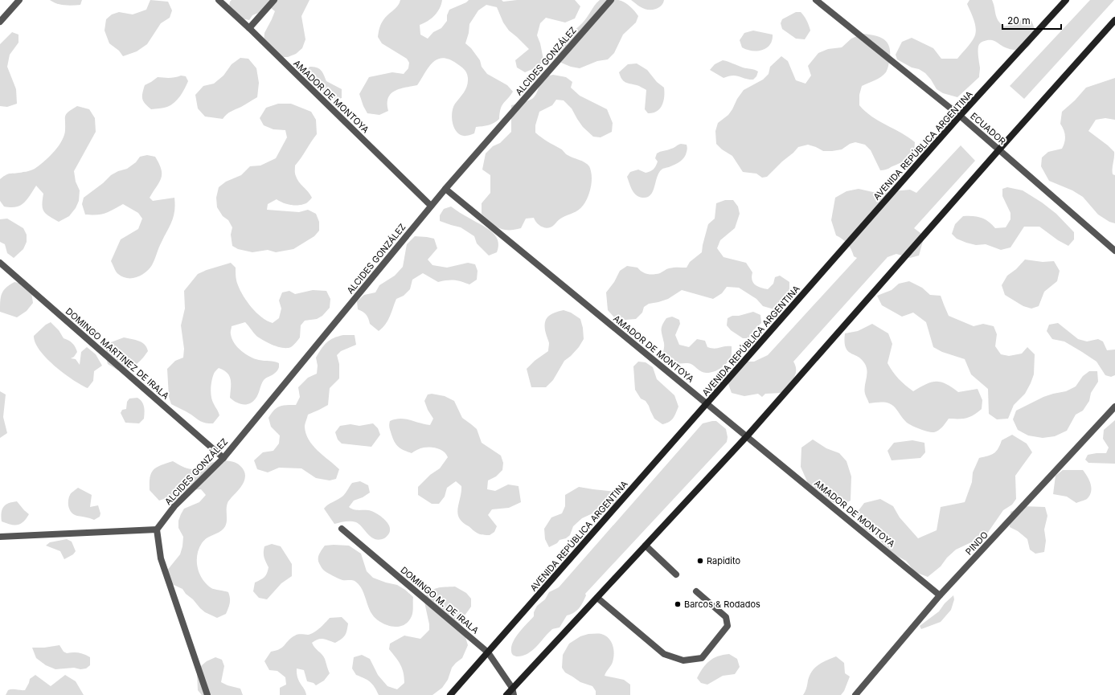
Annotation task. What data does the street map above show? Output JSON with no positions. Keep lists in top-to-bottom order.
{
  "streets": {
    "main road": ["AVENIDA REPÚBLICA ARGENTINA"],
    "street": [
      "ALCIDES GONZÁLEZ",
      "AMADOR DE MONTOYA",
      "ECUADOR",
      "DOMINGO MARTINEZ DE IRALA",
      "PINDO",
      "DOMINGO M. DE IRALA"
    ]
  },
  "crossings": [
    ["ALCIDES GONZÁLEZ", "AMADOR DE MONTOYA"],
    ["ALCIDES GONZÁLEZ", "DOMINGO MARTINEZ DE IRALA"],
    ["AMADOR DE MONTOYA", "AVENIDA REPÚBLICA ARGENTINA"],
    ["AMADOR DE MONTOYA", "PINDO"],
    ["ECUADOR", "AVENIDA REPÚBLICA ARGENTINA"],
    ["AVENIDA REPÚBLICA ARGENTINA", "DOMINGO M. DE IRALA"]
  ],
  "places": ["Rapidito", "Barcos & Rodados"],
  "scale_bar": "20 m"
}
